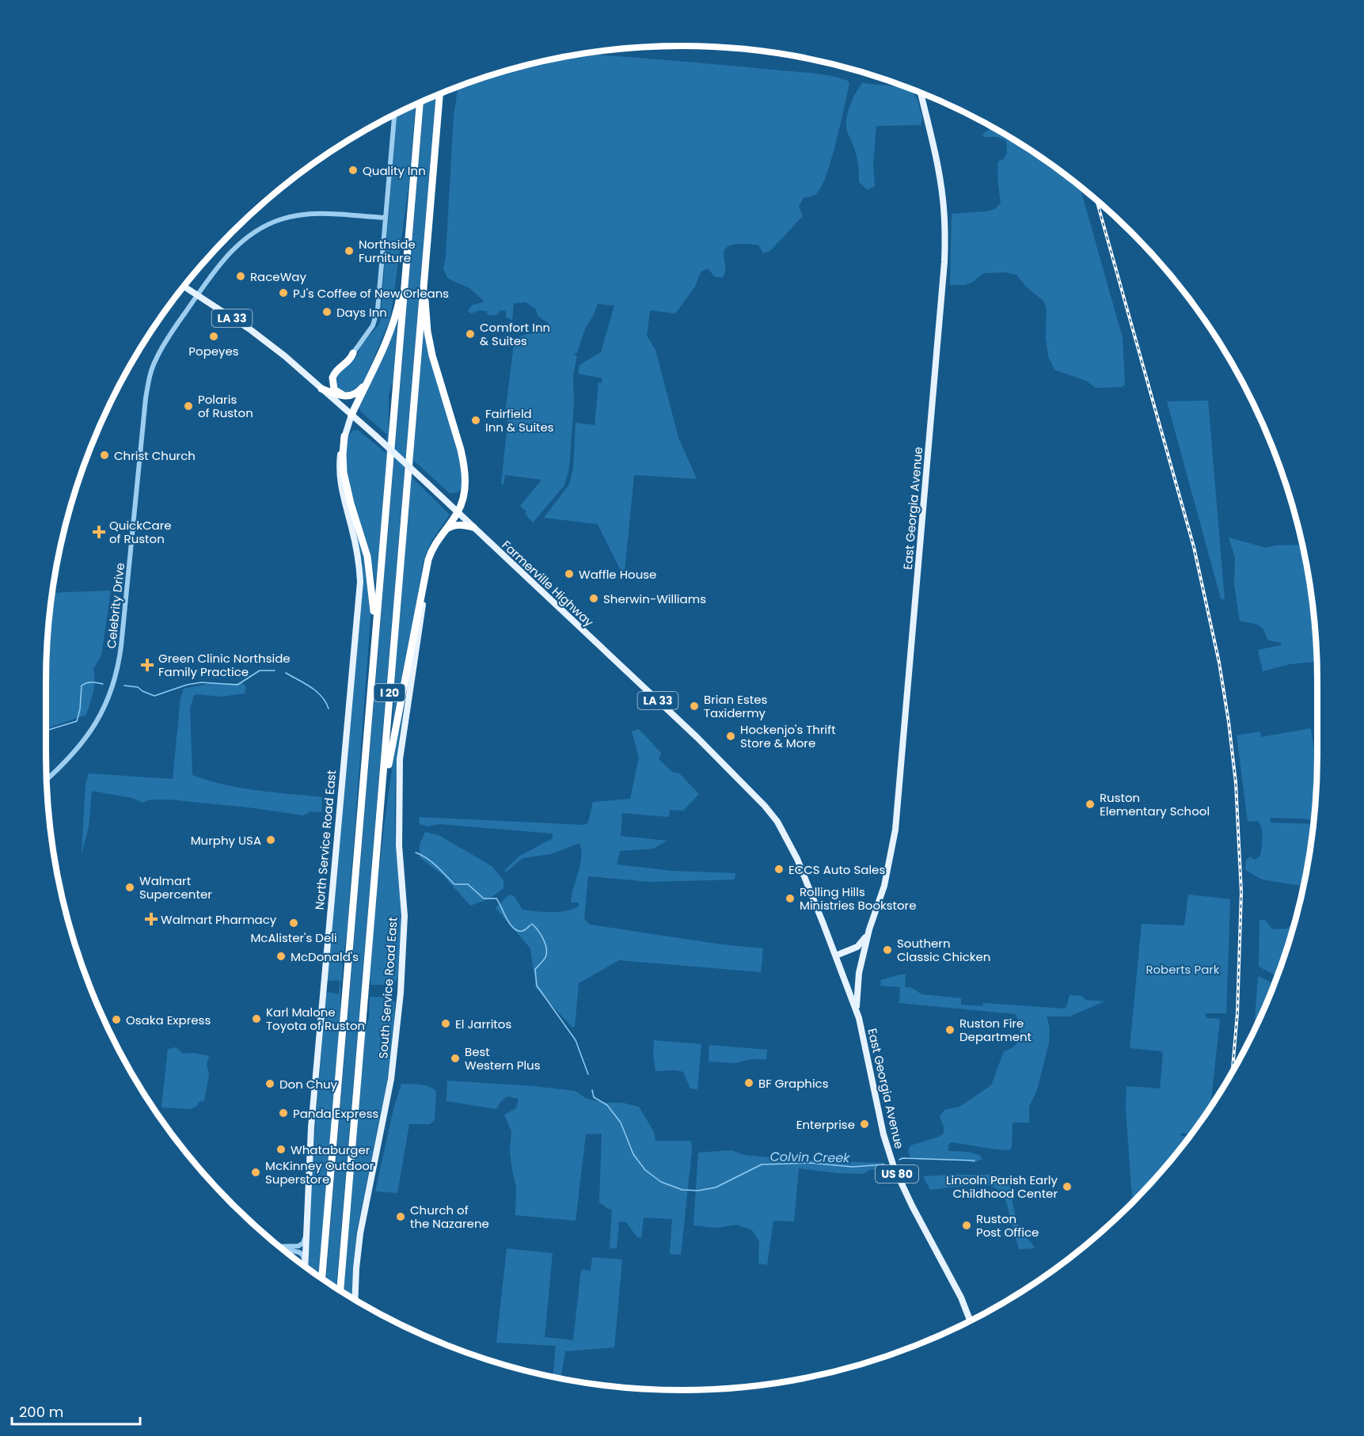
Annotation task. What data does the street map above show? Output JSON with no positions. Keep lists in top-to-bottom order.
{
  "streets": {
    "highway": ["I 20"],
    "main road": [
      "LA 33",
      "East Georgia Avenue",
      "Farmerville Highway",
      "North Service Road East",
      "South Service Road East",
      "US 80"
    ],
    "street": ["Celebrity Drive"]
  },
  "crossings": [
    ["East Georgia Avenue", "Farmerville Highway"],
    ["Farmerville Highway", "Celebrity Drive"],
    ["Farmerville Highway", "North Service Road East"]
  ],
  "water": ["Colvin Creek"],
  "parks": ["Roberts Park"],
  "places": {
    "other": [
      "Quality Inn",
      "Northside Furniture",
      "RaceWay",
      "PJ's Coffee of New Orleans",
      "Days Inn",
      "Comfort Inn & Suites",
      "Popeyes",
      "Polaris of Ruston",
      "Fairfield Inn & Suites",
      "Christ Church",
      "Waffle House",
      "Sherwin-Williams",
      "Brian Estes Taxidermy",
      "Hockenjo's Thrift Store & More",
      "Ruston Elementary School",
      "Murphy USA",
      "ECCS Auto Sales",
      "Walmart Supercenter",
      "Rolling Hills Ministries Bookstore",
      "McAlister's Deli",
      "Southern Classic Chicken",
      "McDonald's",
      "Karl Malone Toyota of Ruston",
      "Osaka Express",
      "El Jarritos",
      "Ruston Fire Department",
      "Best Western Plus",
      "BF Graphics",
      "Don Chuy",
      "Panda Express",
      "Enterprise",
      "Whataburger",
      "McKinney Outdoor Superstore",
      "Lincoln Parish Early Childhood Center",
      "Church of the Nazarene",
      "Ruston Post Office"
    ],
    "health": ["QuickCare of Ruston", "Green Clinic Northside Family Practice", "Walmart Pharmacy"]
  },
  "scale_bar": "200 m"
}
